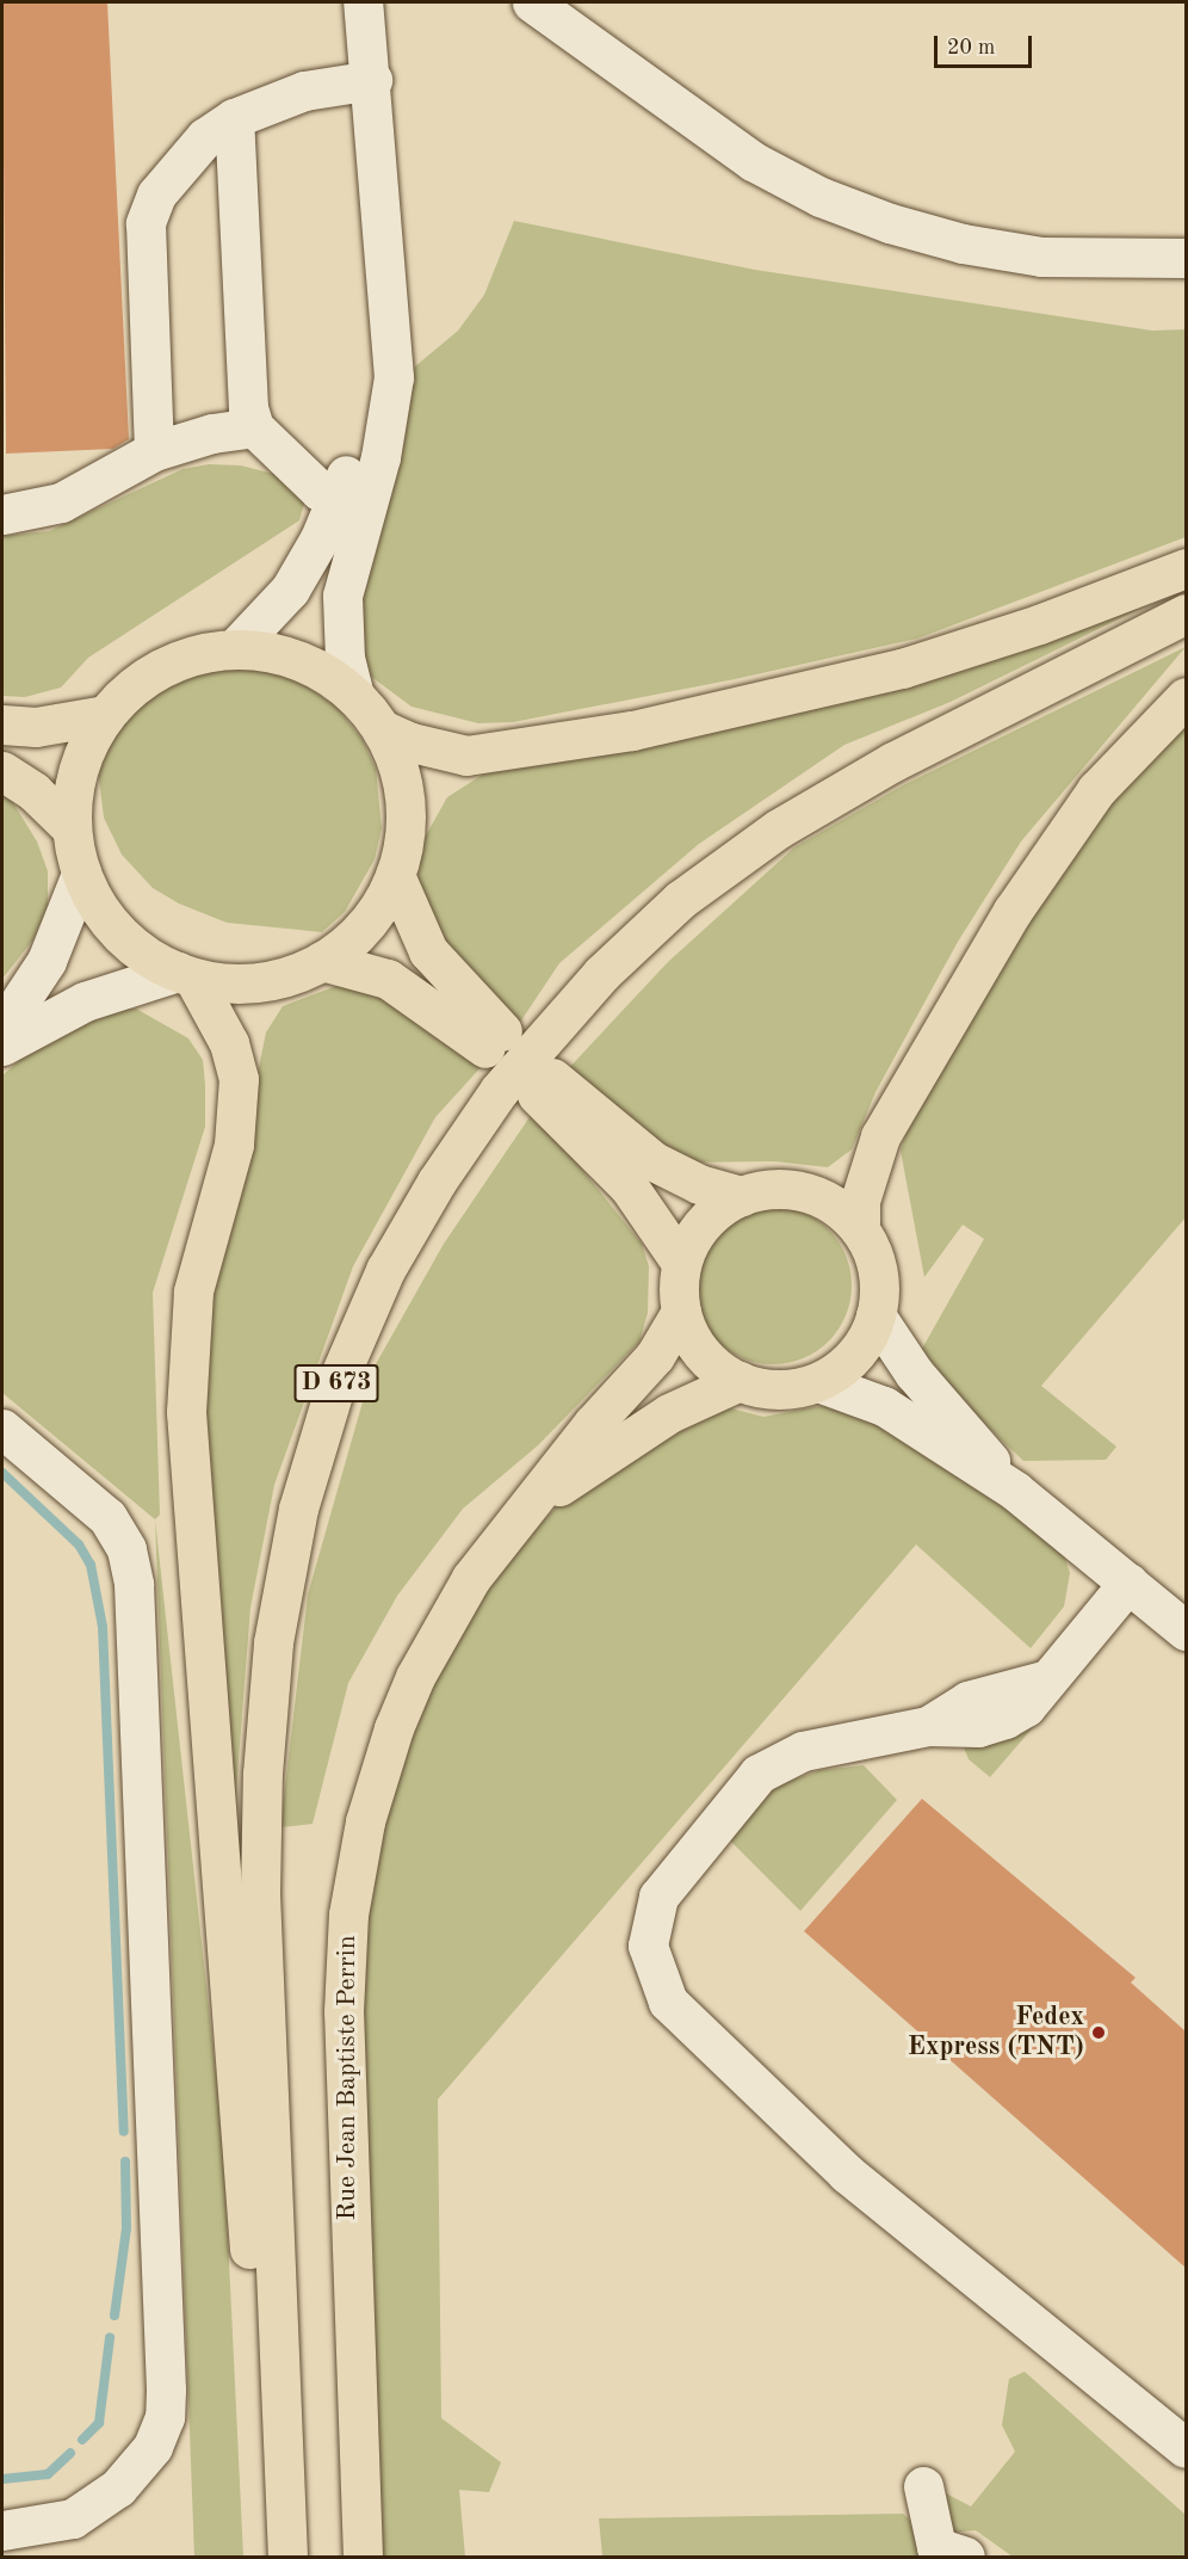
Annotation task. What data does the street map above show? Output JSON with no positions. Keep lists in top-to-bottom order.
{
  "streets": {
    "main road": ["D 673", "Rue Jean Baptiste Perrin"]
  },
  "places": ["Fedex Express (TNT)"],
  "scale_bar": "20 m"
}
